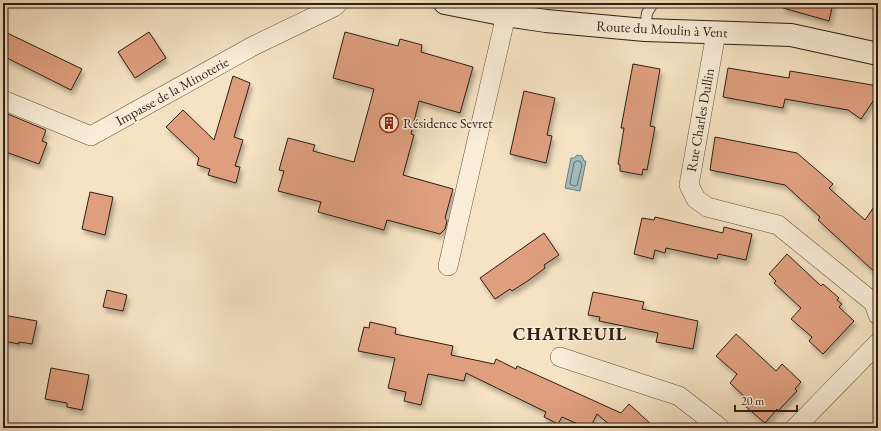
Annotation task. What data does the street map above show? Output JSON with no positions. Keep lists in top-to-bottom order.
{
  "streets": {
    "street": ["Route du Moulin à Vent", "Impasse de la Minoterie", "Rue Charles Dullin"]
  },
  "crossings": [
    ["Route du Moulin à Vent", "Rue Charles Dullin"]
  ],
  "districts": ["CHATREUIL"],
  "places": {
    "building": ["Résidence Sevret"]
  },
  "scale_bar": "20 m"
}
